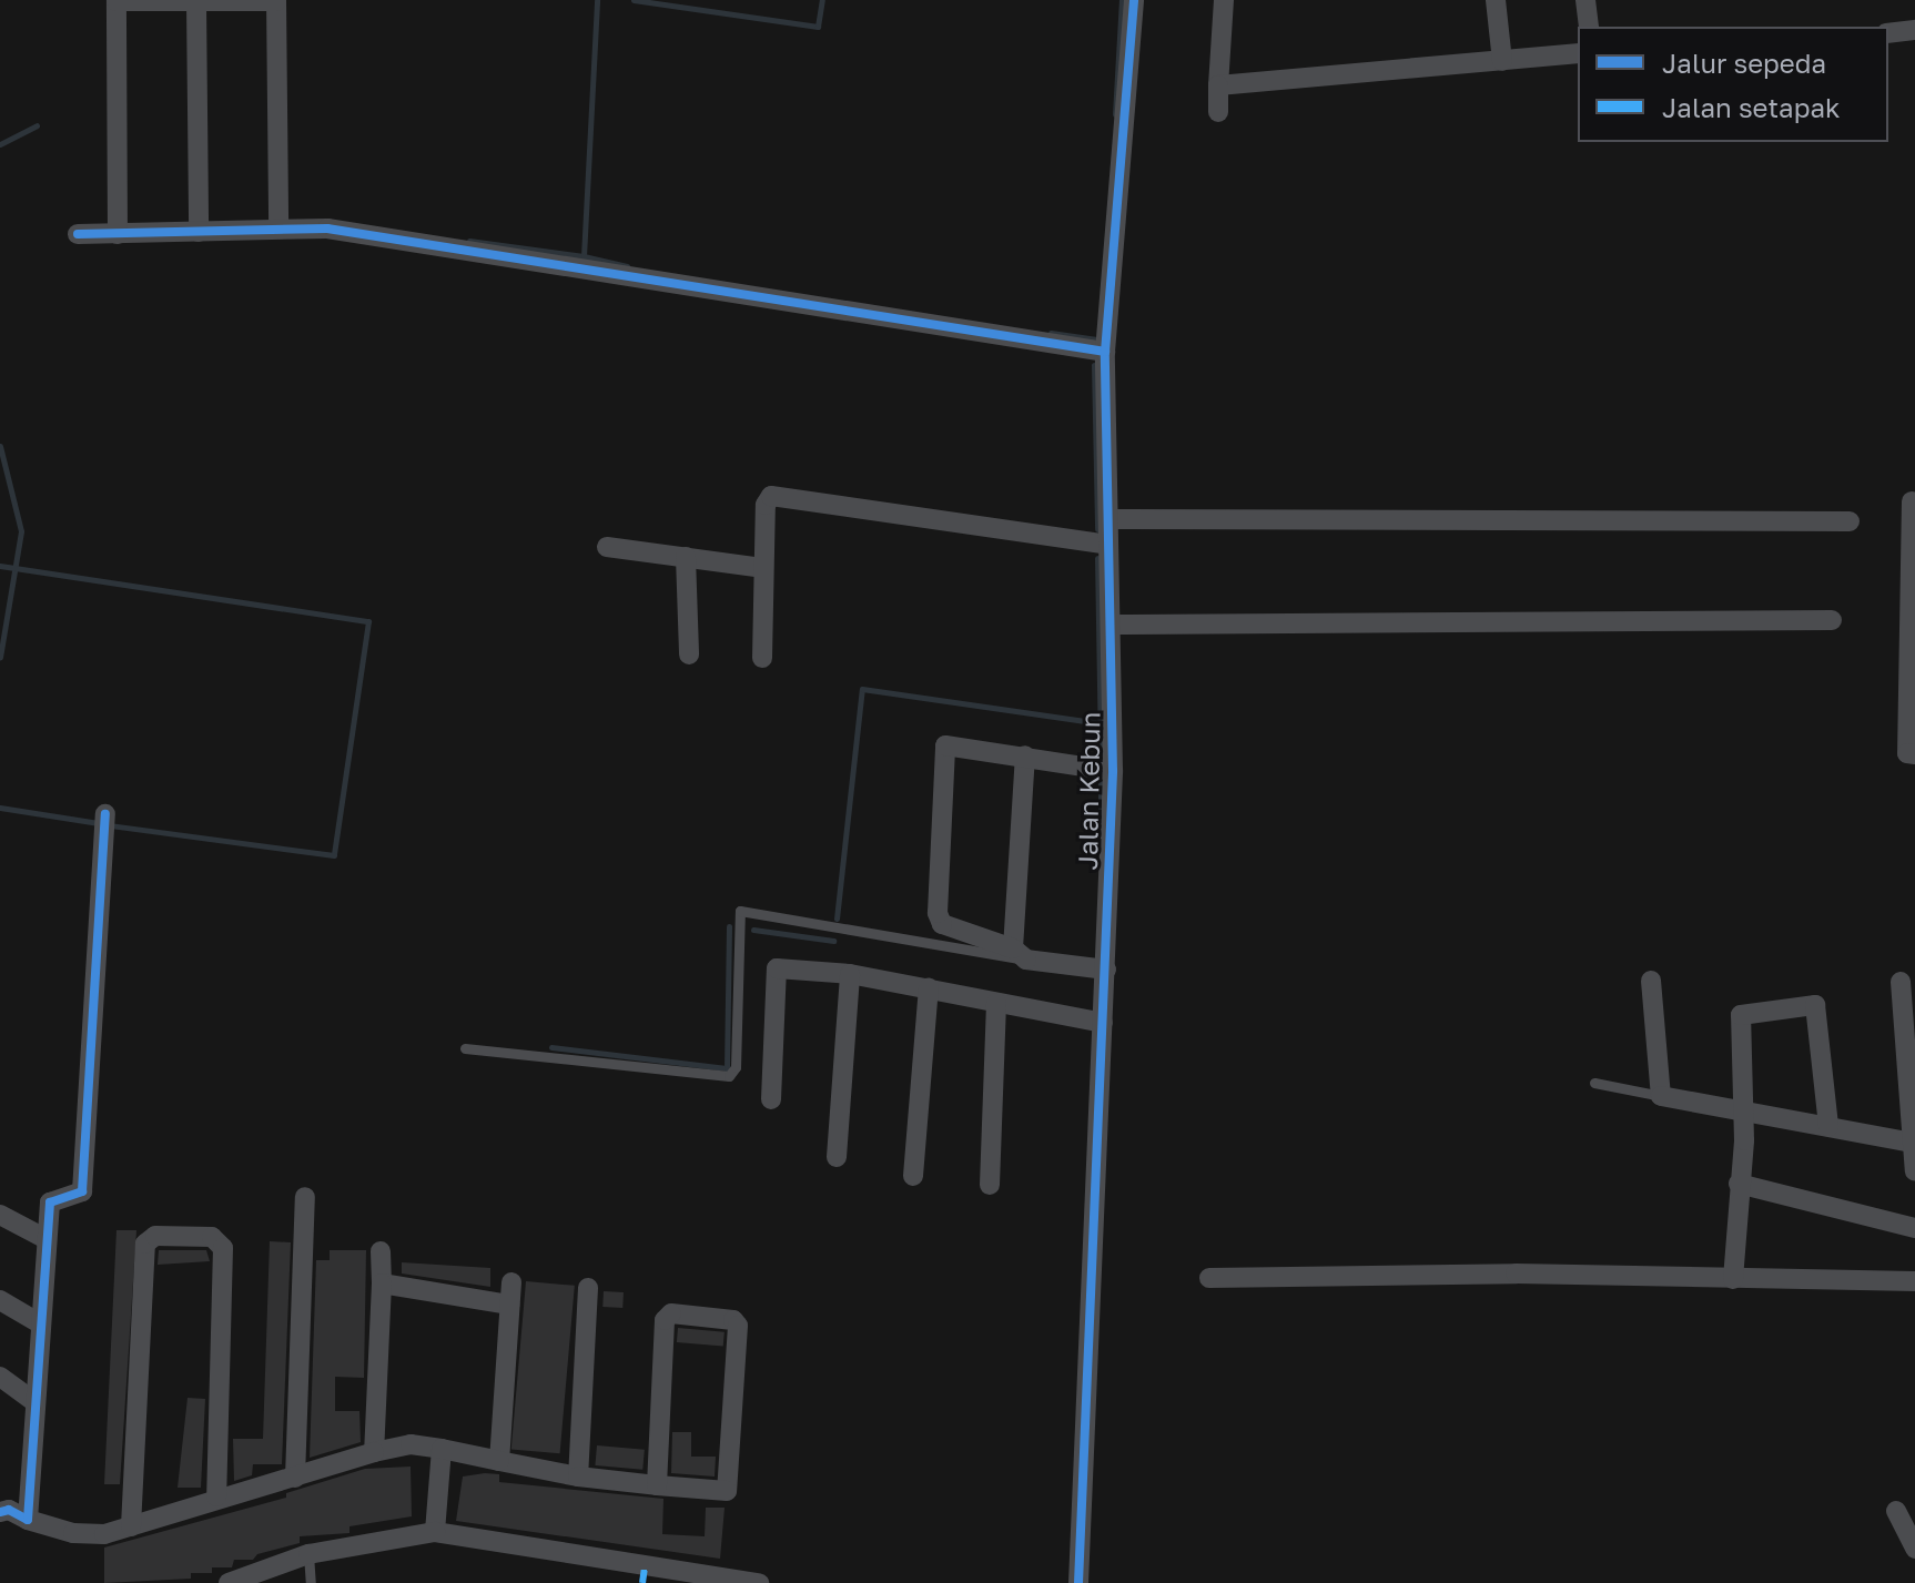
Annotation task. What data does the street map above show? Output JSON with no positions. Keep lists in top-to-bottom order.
{
  "streets": {
    "street": ["Jalan Kebun"]
  },
  "legend": ["Jalur sepeda", "Jalan setapak"]
}
